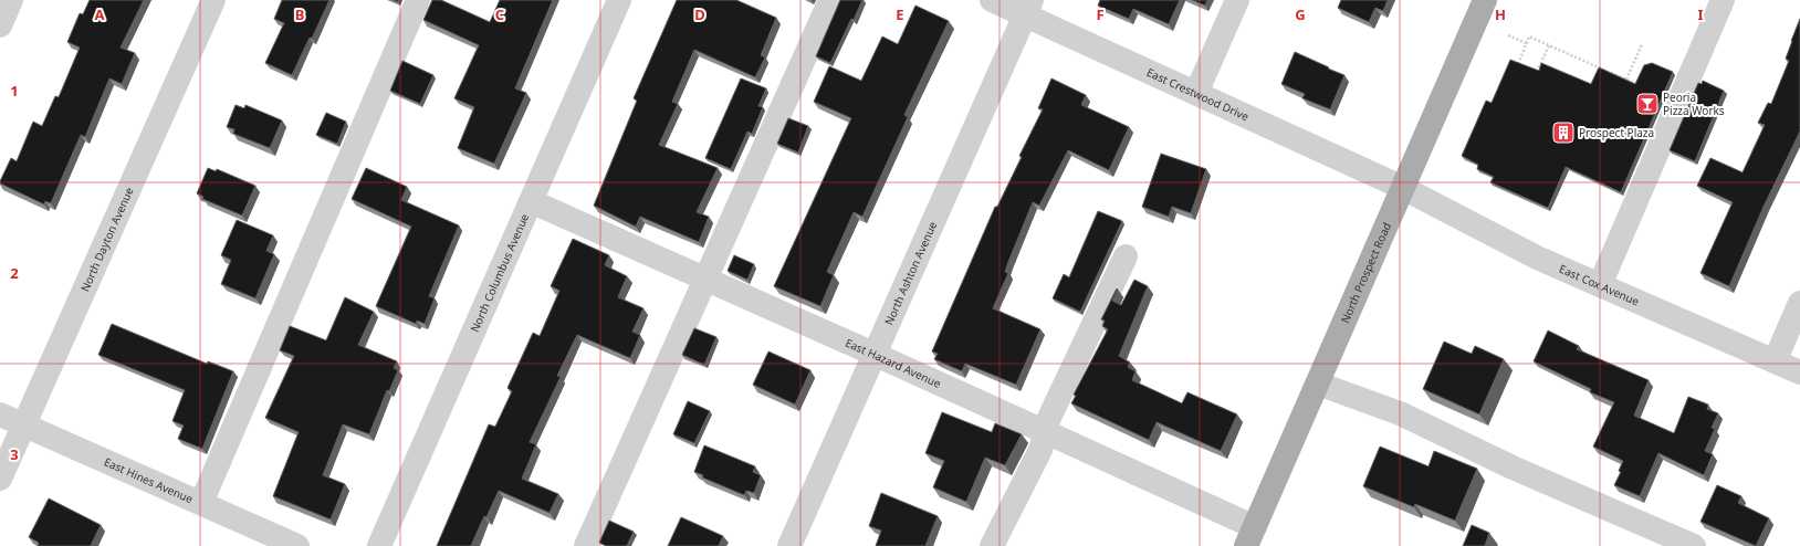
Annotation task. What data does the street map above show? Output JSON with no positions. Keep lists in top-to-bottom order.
{
  "streets": {
    "main road": ["North Prospect Road"],
    "street": [
      "East Crestwood Drive",
      "North Dayton Avenue",
      "North Columbus Avenue",
      "North Ashton Avenue",
      "East Cox Avenue",
      "East Hazard Avenue",
      "East Hines Avenue"
    ]
  },
  "crossings": [
    ["East Crestwood Drive", "North Ashton Avenue"],
    ["East Crestwood Drive", "North Prospect Road"],
    ["East Crestwood Drive", "East Cox Avenue"],
    ["North Dayton Avenue", "East Hines Avenue"],
    ["North Columbus Avenue", "East Hazard Avenue"],
    ["North Ashton Avenue", "East Hazard Avenue"],
    ["North Prospect Road", "East Cox Avenue"],
    ["North Prospect Road", "East Hazard Avenue"]
  ],
  "places": {
    "bar": ["Peoria Pizza Works"],
    "building": ["Prospect Plaza"]
  },
  "grid": {
    "columns": [
      "A",
      "B",
      "C",
      "D",
      "E",
      "F",
      "G",
      "H",
      "I"
    ],
    "rows": ["1", "2", "3"]
  }
}
